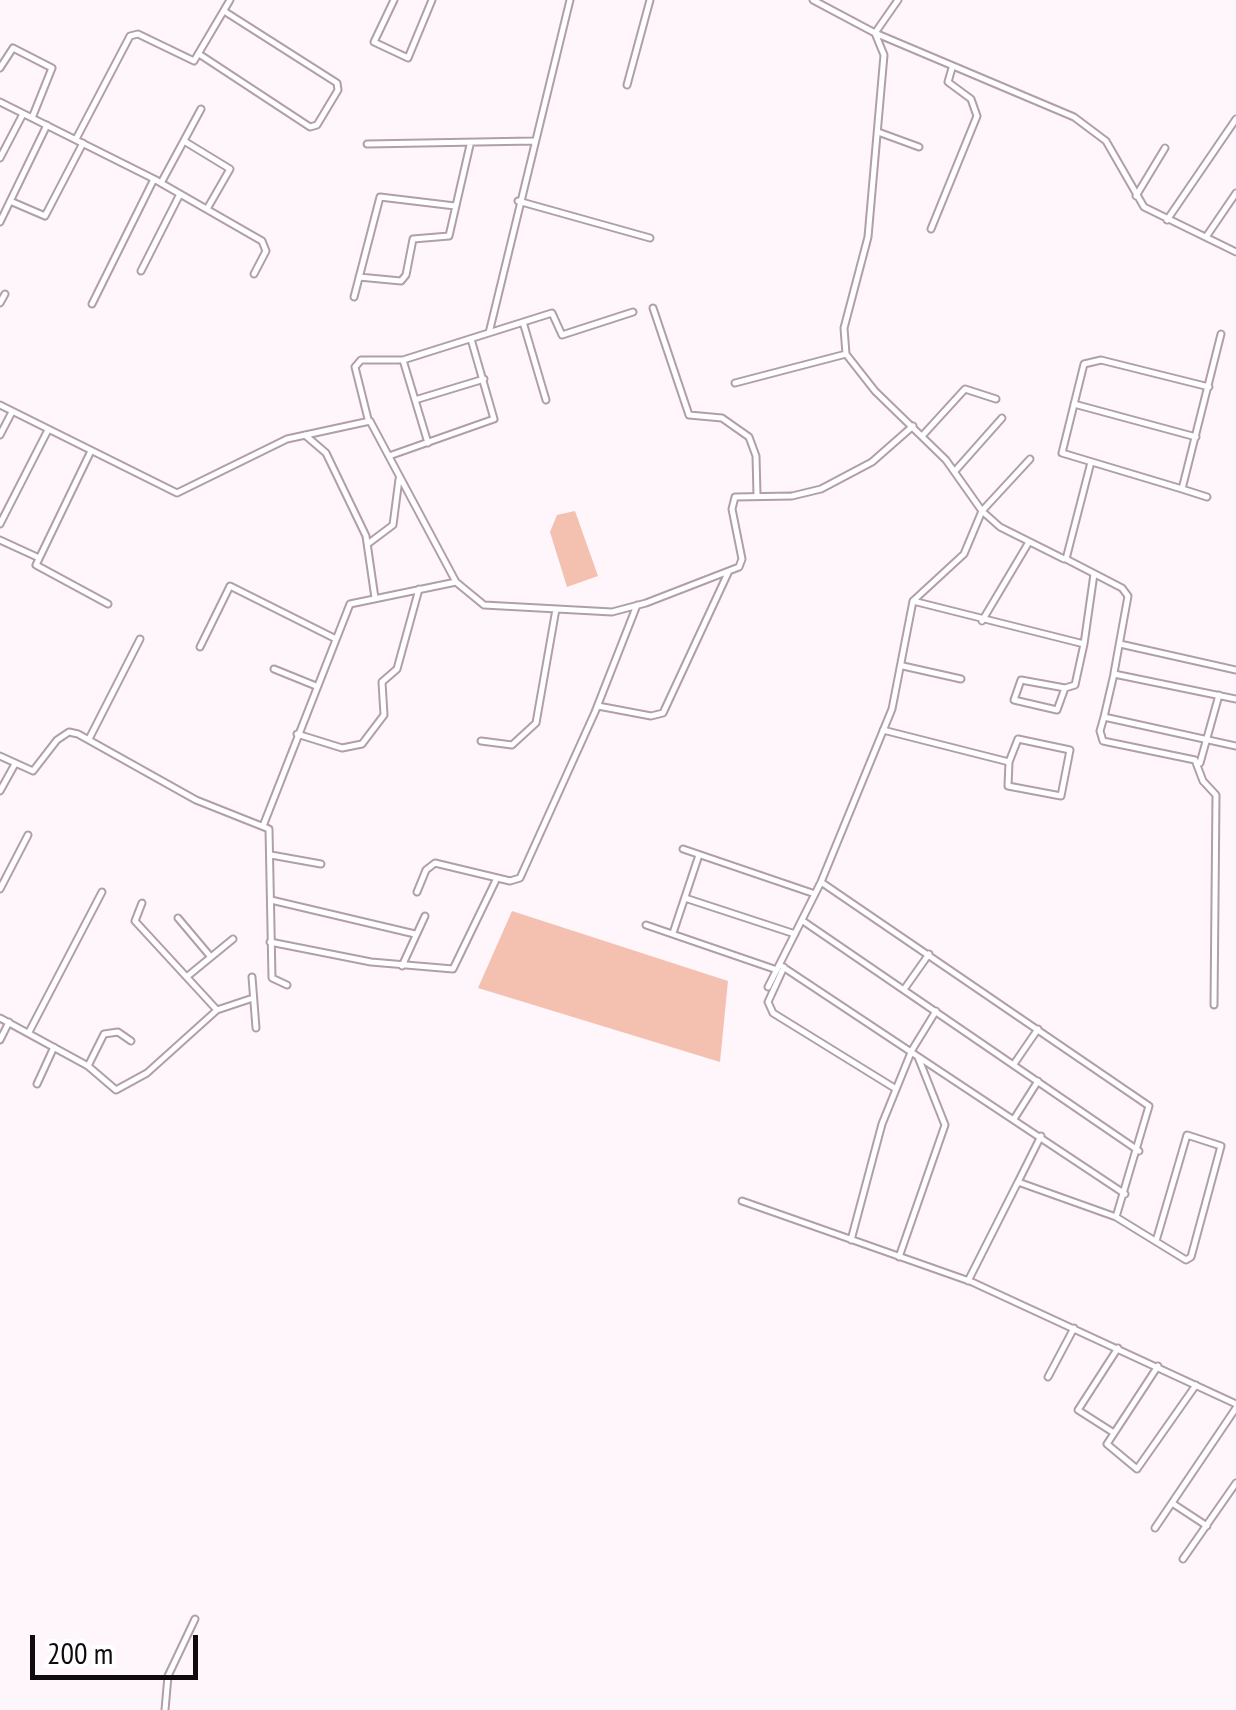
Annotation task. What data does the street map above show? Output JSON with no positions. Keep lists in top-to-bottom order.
{
  "scale_bar": "200 m"
}
